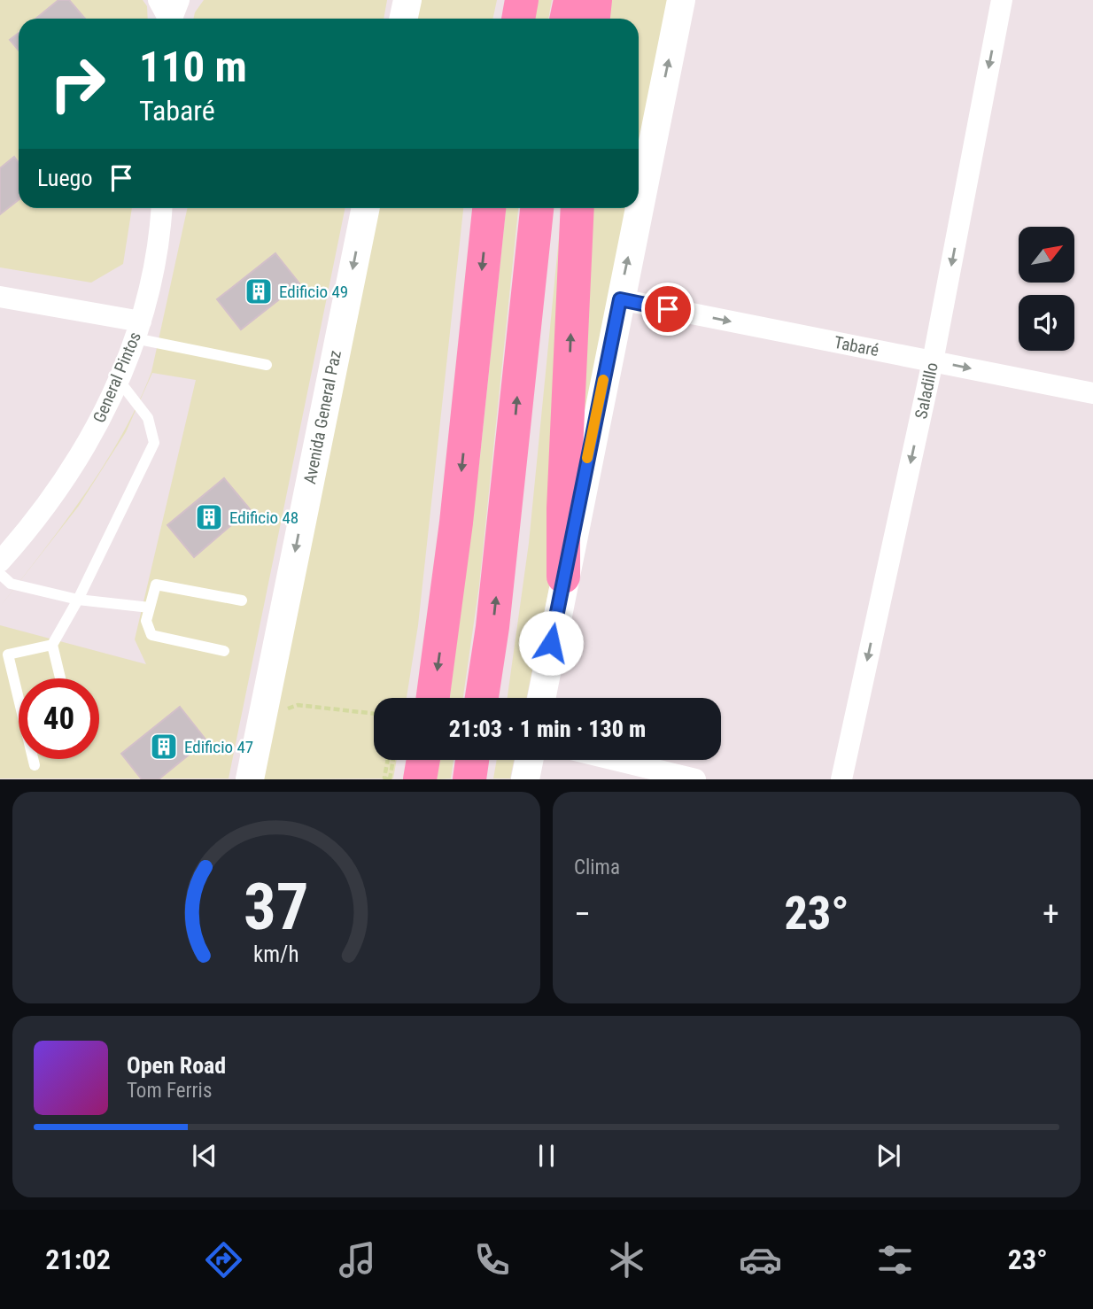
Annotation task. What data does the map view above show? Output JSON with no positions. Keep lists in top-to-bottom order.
{
  "streets": {
    "street": [
      "Tabaré",
      "General Pintos",
      "Saladillo",
      "Avenida General Paz"
    ]
  },
  "crossings": [
    ["Tabaré", "Saladillo"]
  ],
  "one_way": ["Tabaré", "Saladillo", "Avenida General Paz"],
  "places": {
    "building": ["Edificio 49", "Edificio 48", "Edificio 47"]
  },
  "north": "top right",
  "page": {
    "turn": ["110 m", "Tabaré"],
    "then": "Luego",
    "limit": "40",
    "trip": "21:03 · 1 min · 130 m",
    "tile": "Clima",
    "heat": ["−", "23°", "+"],
    "song": ["Open Road", "Tom Ferris"],
    "tabs": ["21:02", "23°"],
    "gauge": ["37", "km/h"]
  }
}
